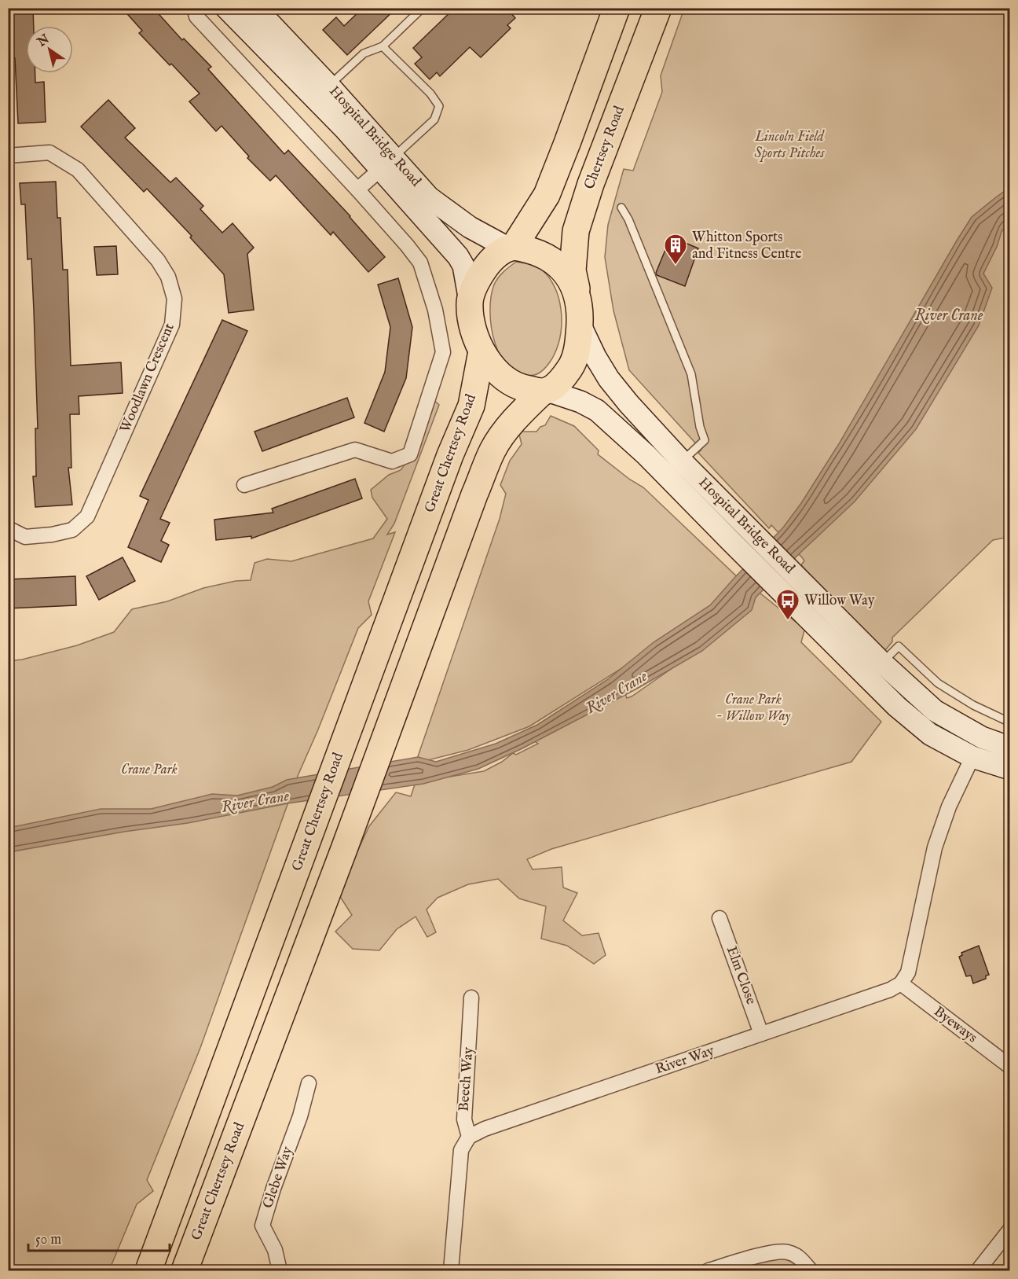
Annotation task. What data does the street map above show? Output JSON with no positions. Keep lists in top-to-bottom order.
{
  "streets": {
    "highway": ["Chertsey Road", "Great Chertsey Road"],
    "main road": ["Hospital Bridge Road"],
    "street": [
      "Woodlawn Crescent",
      "Elm Close",
      "Byeways",
      "River Way",
      "Beech Way",
      "Glebe Way"
    ]
  },
  "crossings": [
    ["Hospital Bridge Road", "Chertsey Road"],
    ["Hospital Bridge Road", "Great Chertsey Road"],
    ["Chertsey Road", "Great Chertsey Road"],
    ["Elm Close", "River Way"],
    ["Byeways", "River Way"],
    ["River Way", "Beech Way"]
  ],
  "water": ["River Crane"],
  "parks": ["Lincoln Field Sports Pitches", "Crane Park - Willow Way", "Crane Park"],
  "places": {
    "building": ["Whitton Sports and Fitness Centre"],
    "bus stop": ["Willow Way"]
  },
  "scale_bar": "50 m",
  "north": "top left"
}
